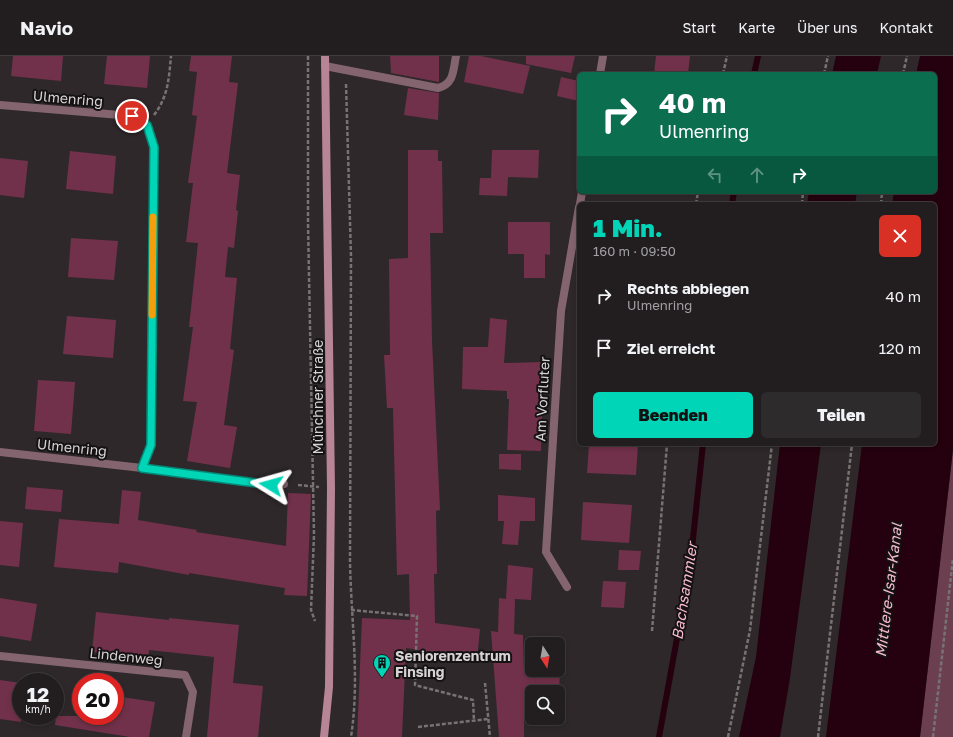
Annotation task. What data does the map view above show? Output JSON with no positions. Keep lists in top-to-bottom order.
{
  "streets": {
    "main road": ["Münchner Straße"],
    "street": ["Ulmenring", "Am Vorfluter", "Lindenweg"]
  },
  "water": ["Mittlere-Isar-Kanal", "Bachsammler"],
  "places": {
    "building": ["Seniorenzentrum Finsing"]
  },
  "north": "bottom",
  "page": {
    "header": "Navio",
    "nav": [
      "Start",
      "Karte",
      "Über uns",
      "Kontakt"
    ],
    "turn": ["40 m", "Ulmenring"],
    "heading": ["1 Min.", "160 m · 09:50"],
    "list": [
      {
        "name": "Rechts abbiegen",
        "note": "Ulmenring",
        "value": "40 m"
      },
      {
        "name": "Ziel erreicht",
        "value": "120 m"
      }
    ],
    "buttons": ["Beenden", "Teilen"],
    "speed": "12 km/h",
    "limit": "20"
  }
}
